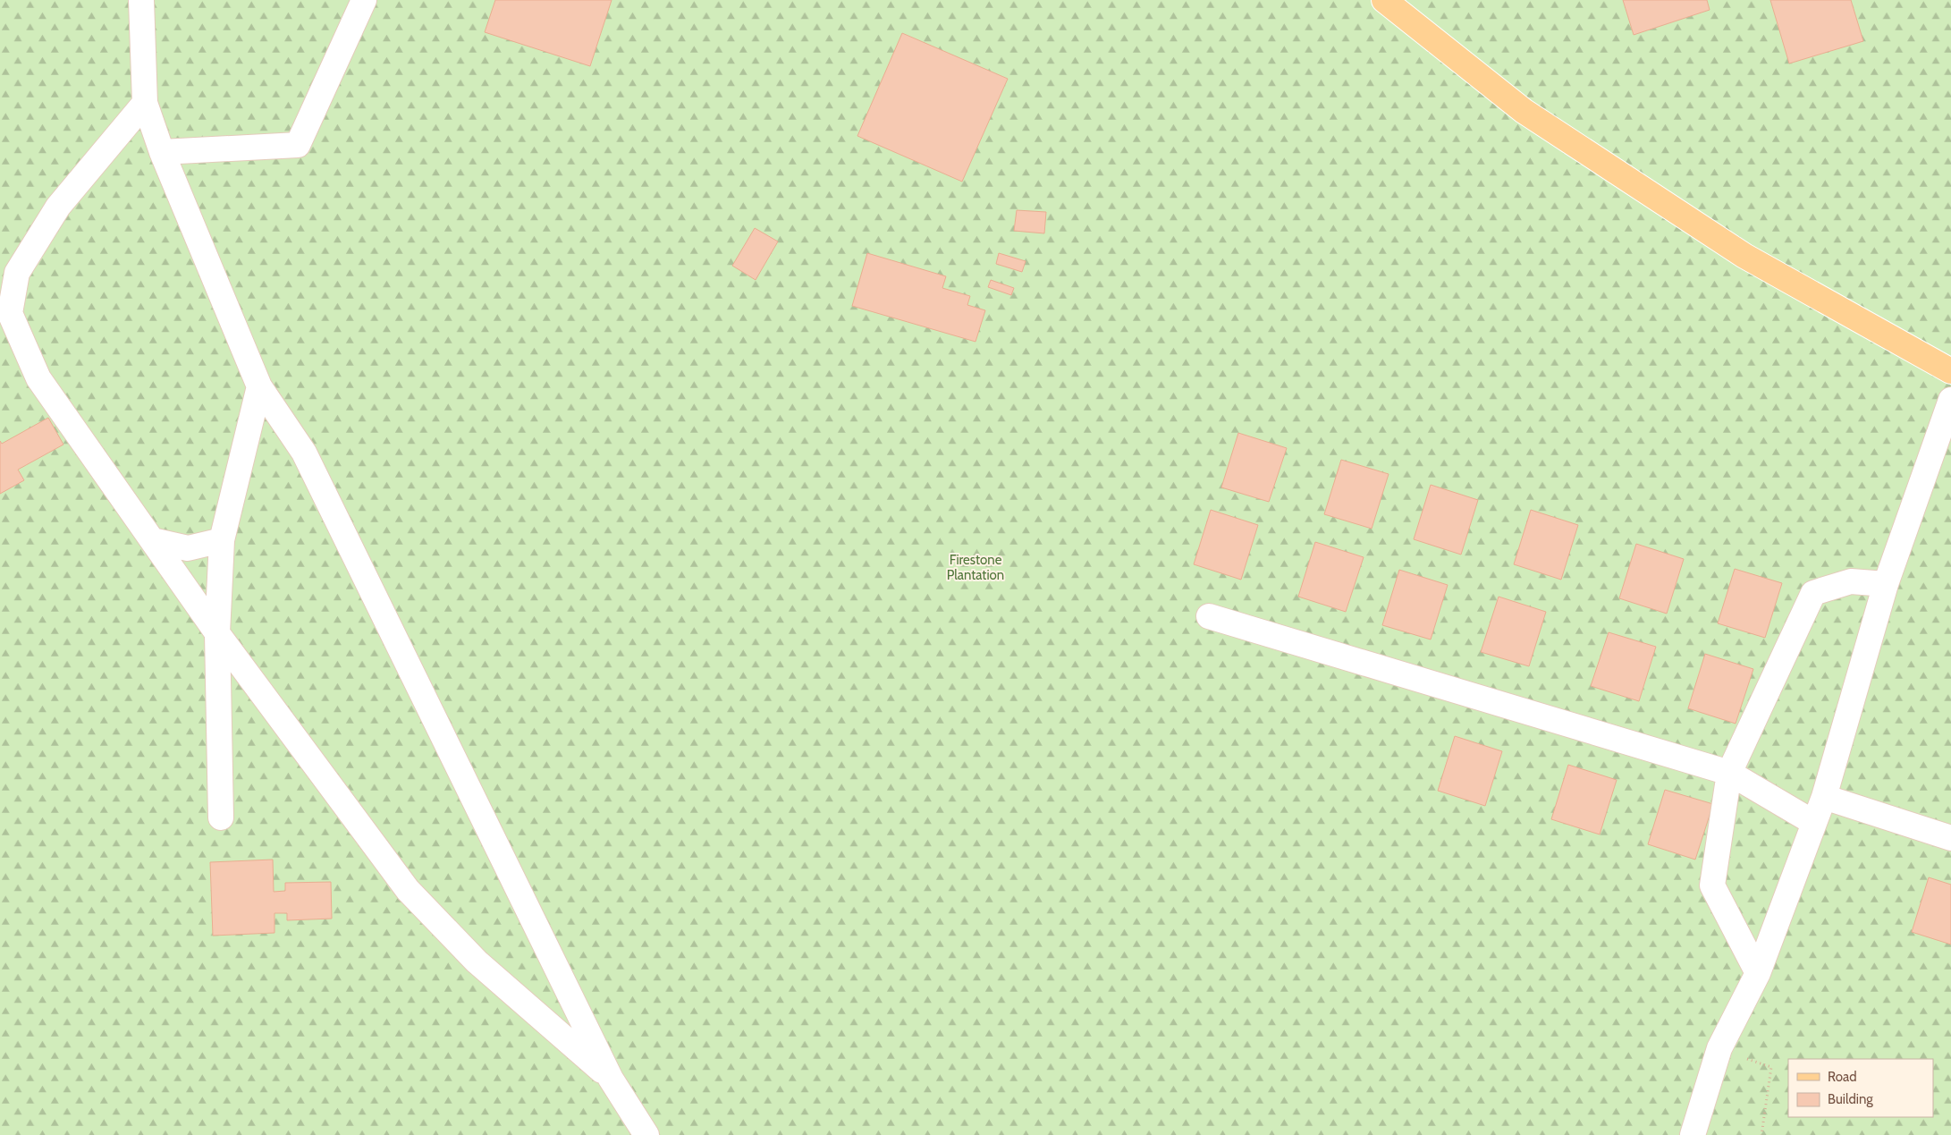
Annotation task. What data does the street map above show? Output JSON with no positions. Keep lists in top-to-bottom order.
{
  "parks": ["Firestone Plantation"],
  "legend": ["Road", "Building"]
}
